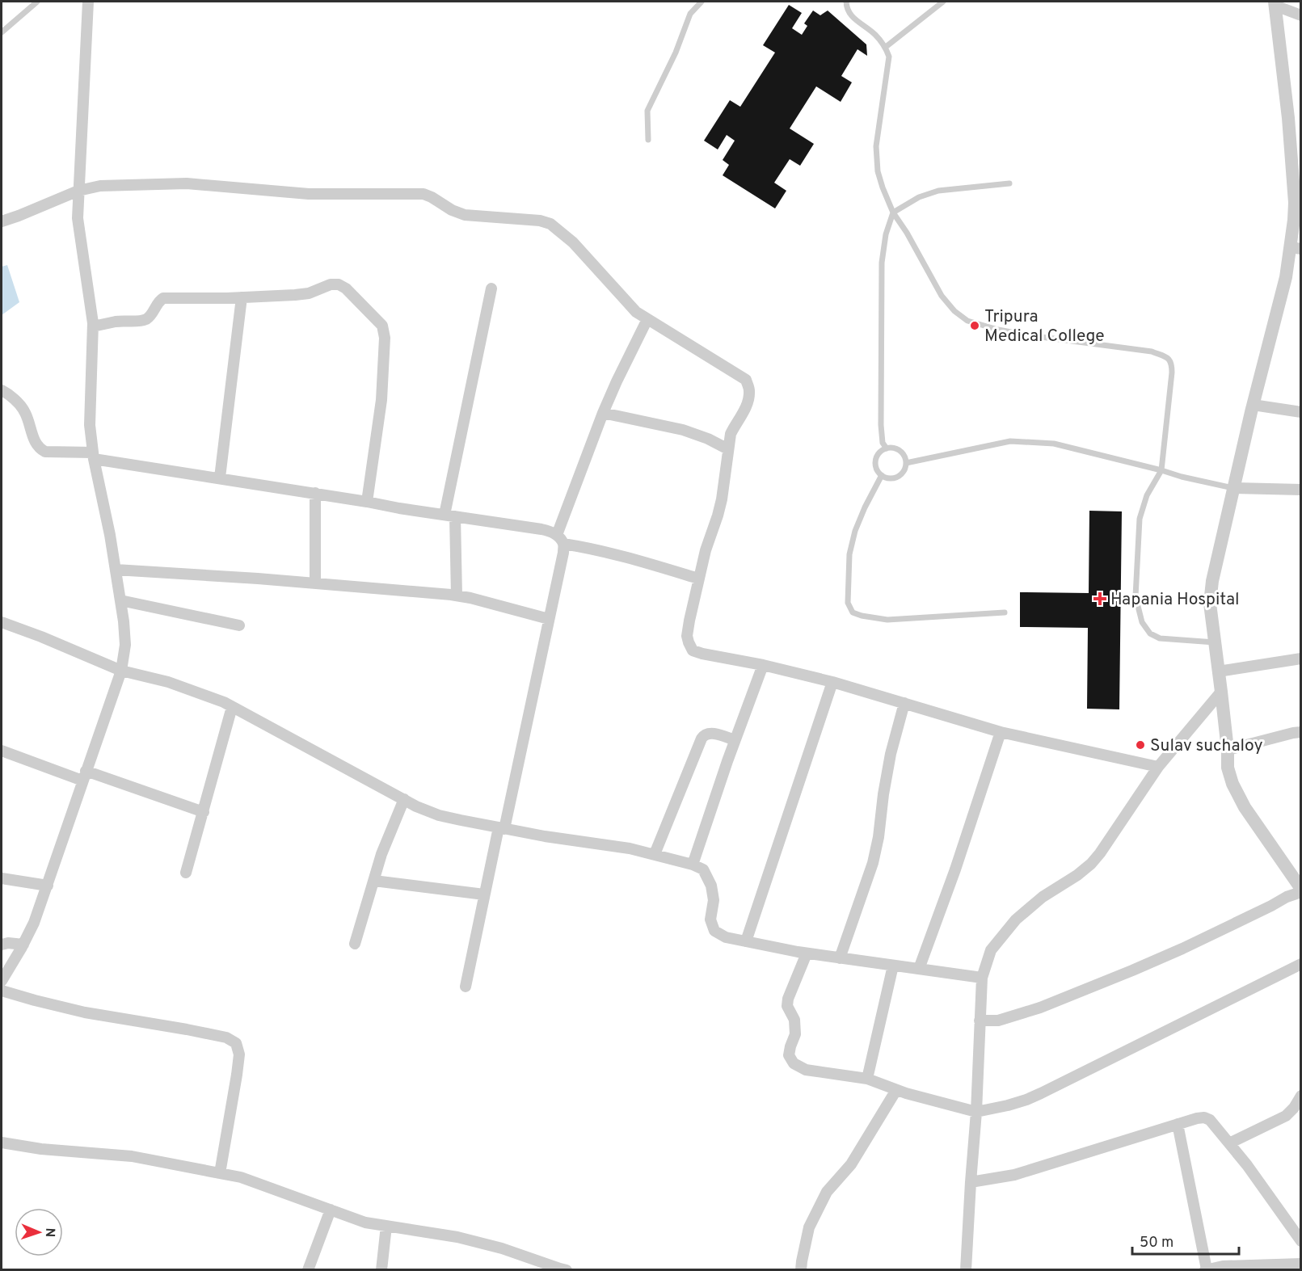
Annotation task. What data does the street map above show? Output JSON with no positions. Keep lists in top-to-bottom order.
{
  "places": {
    "other": ["Tripura Medical College", "Sulav suchaloy"],
    "health": ["Hapania Hospital"]
  },
  "scale_bar": "50 m",
  "north": "right"
}
